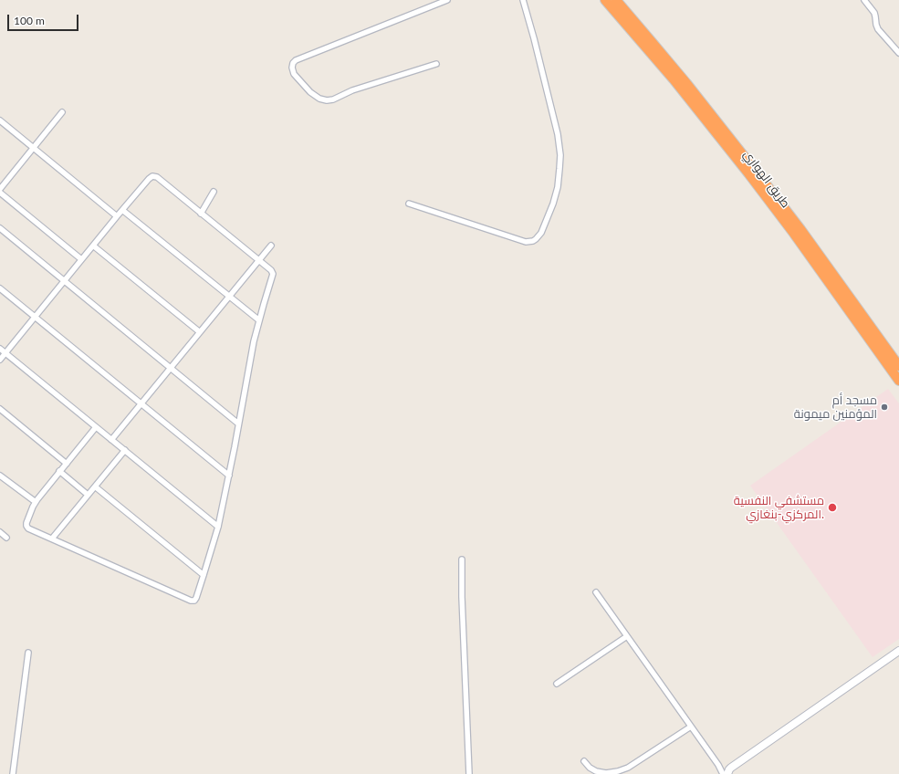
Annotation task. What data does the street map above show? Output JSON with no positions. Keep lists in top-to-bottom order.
{
  "streets": {
    "highway": ["طريق الهواري"]
  },
  "places": ["مسجد أم المؤمنين ميمونة", "مستشفي النفسية المركزي-بنغازي."],
  "scale_bar": "100 m"
}
